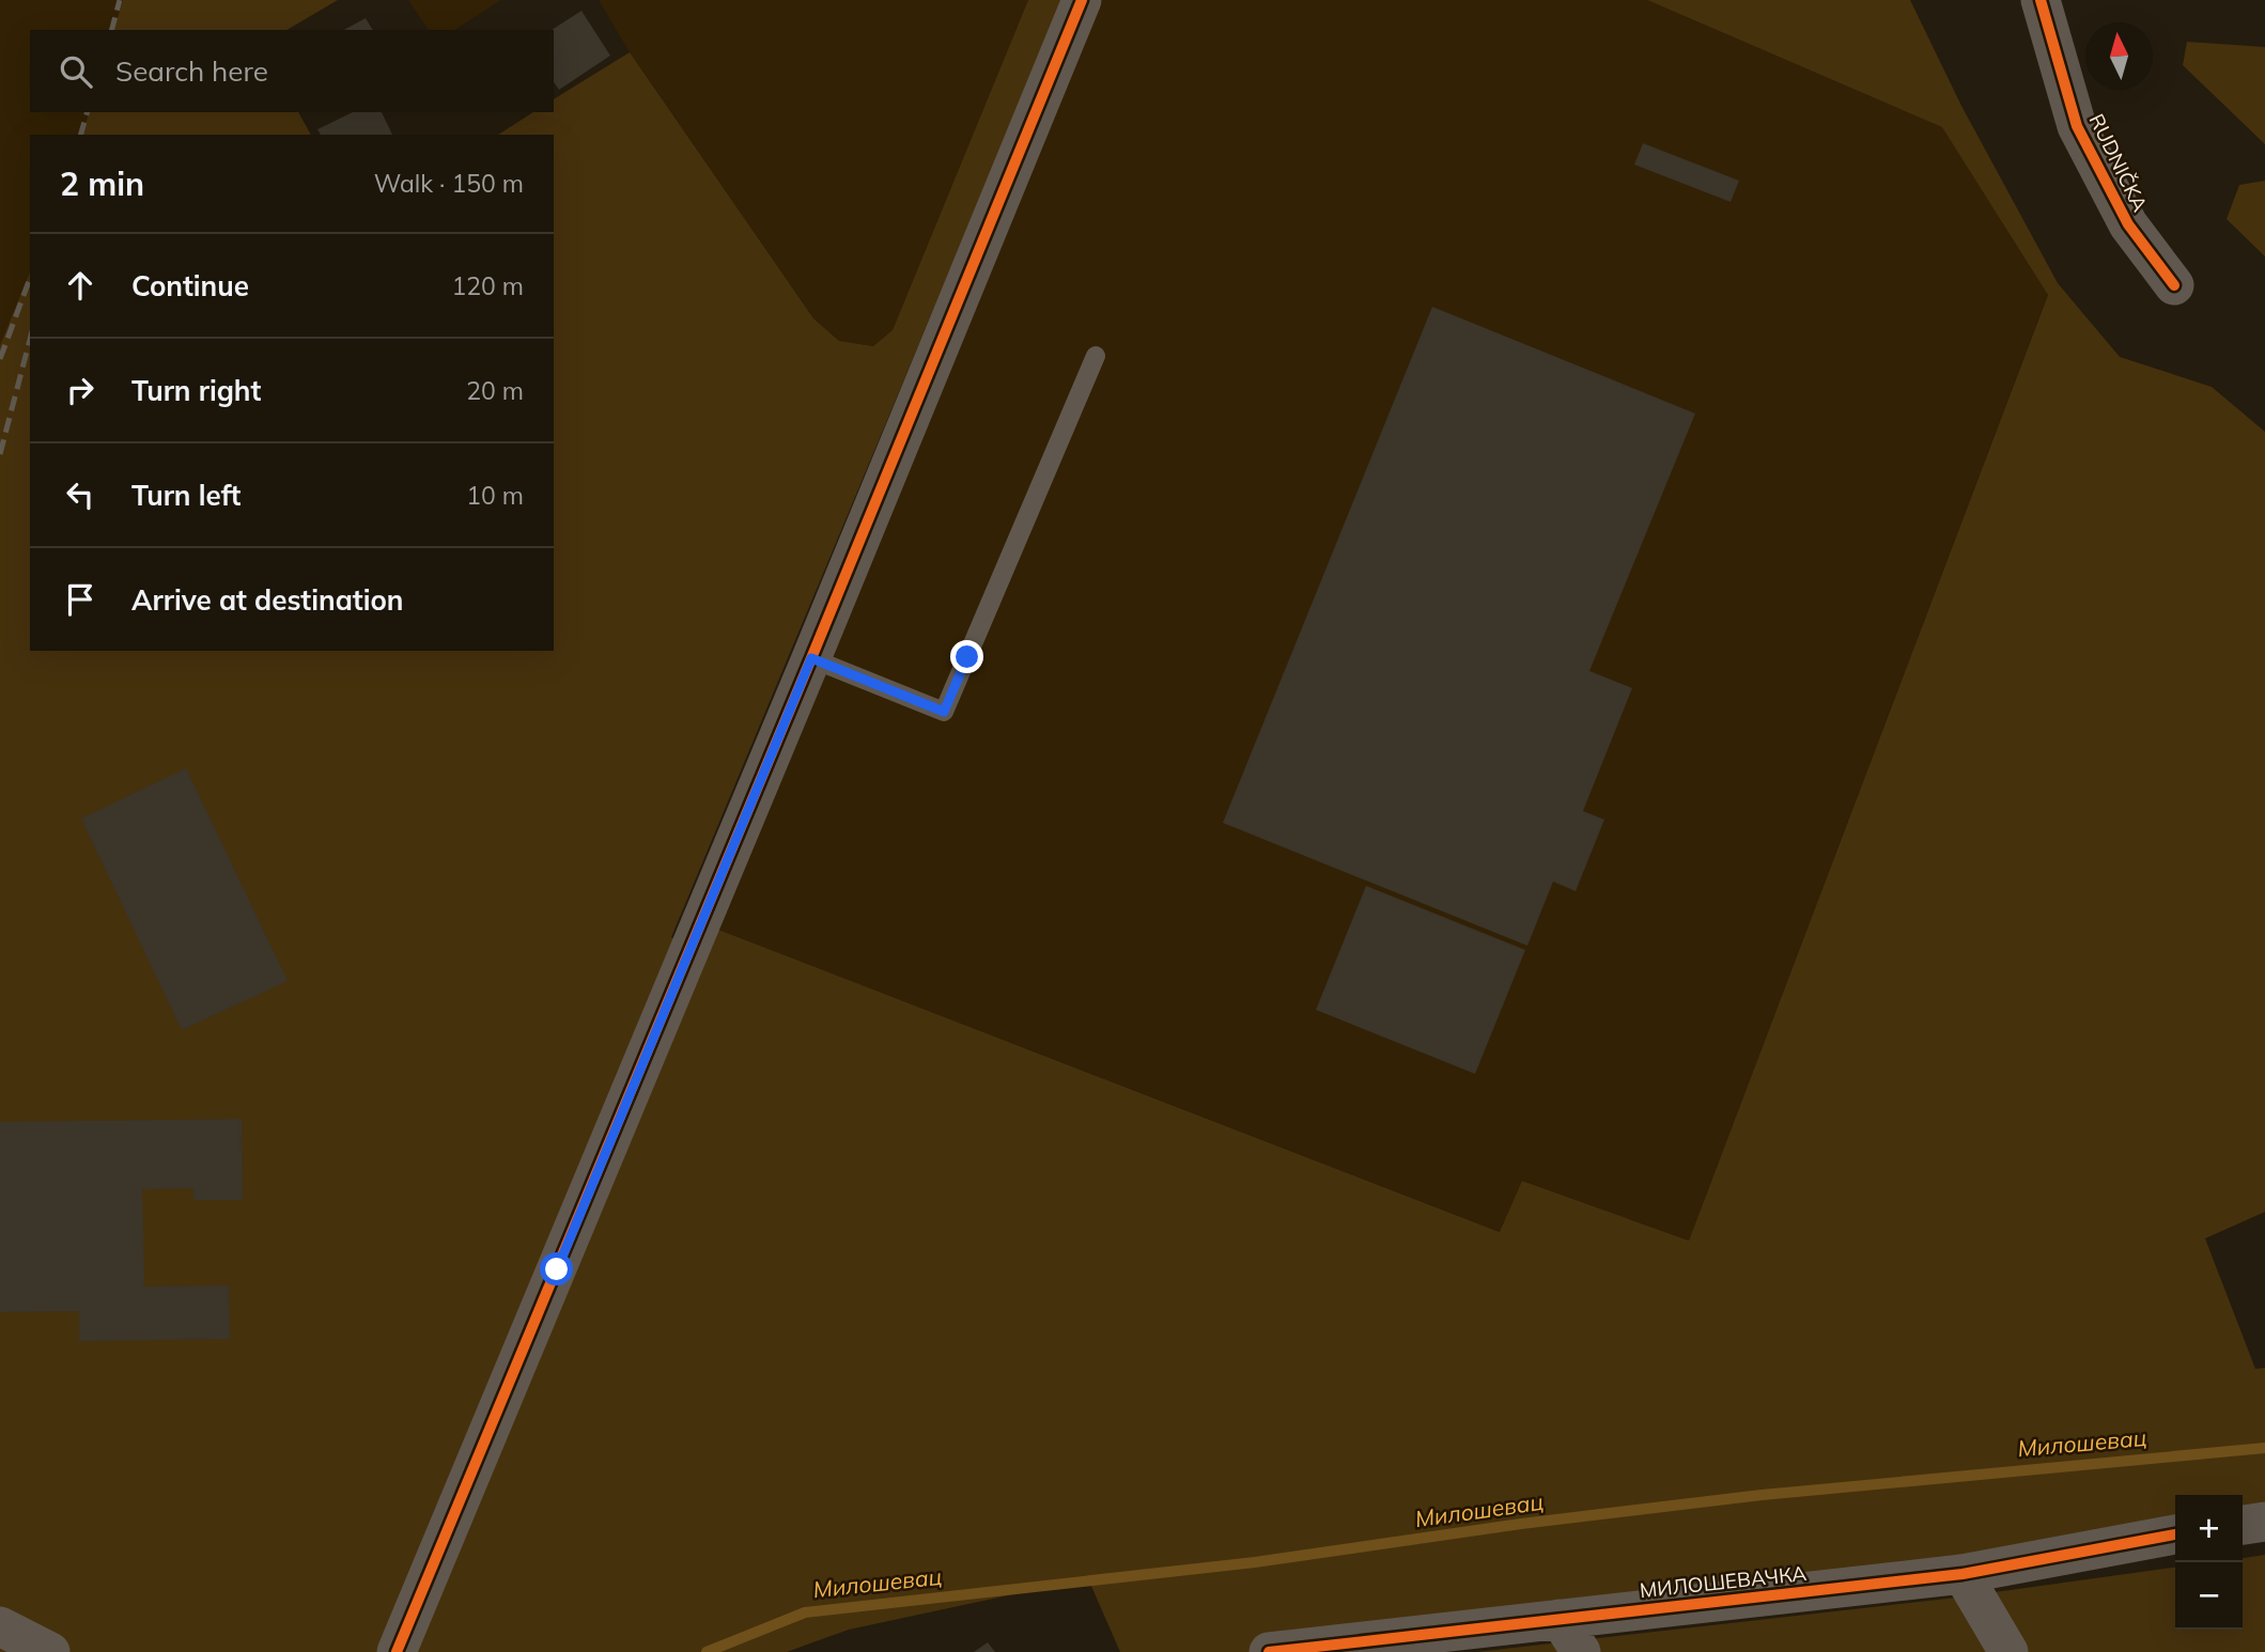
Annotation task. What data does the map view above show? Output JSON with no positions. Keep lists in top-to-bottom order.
{
  "streets": {
    "street": ["RUDNIČKA", "МИЛОШЕВАЧКА"]
  },
  "water": ["Милошевац"],
  "north": "top",
  "page": {
    "search": "Search here",
    "heading": ["2 min", "Walk · 150 m"],
    "list": [
      ["Continue", "120 m"],
      ["Turn right", "20 m"],
      ["Turn left", "10 m"],
      "Arrive at destination"
    ],
    "map_buttons": ["+", "−"]
  }
}
